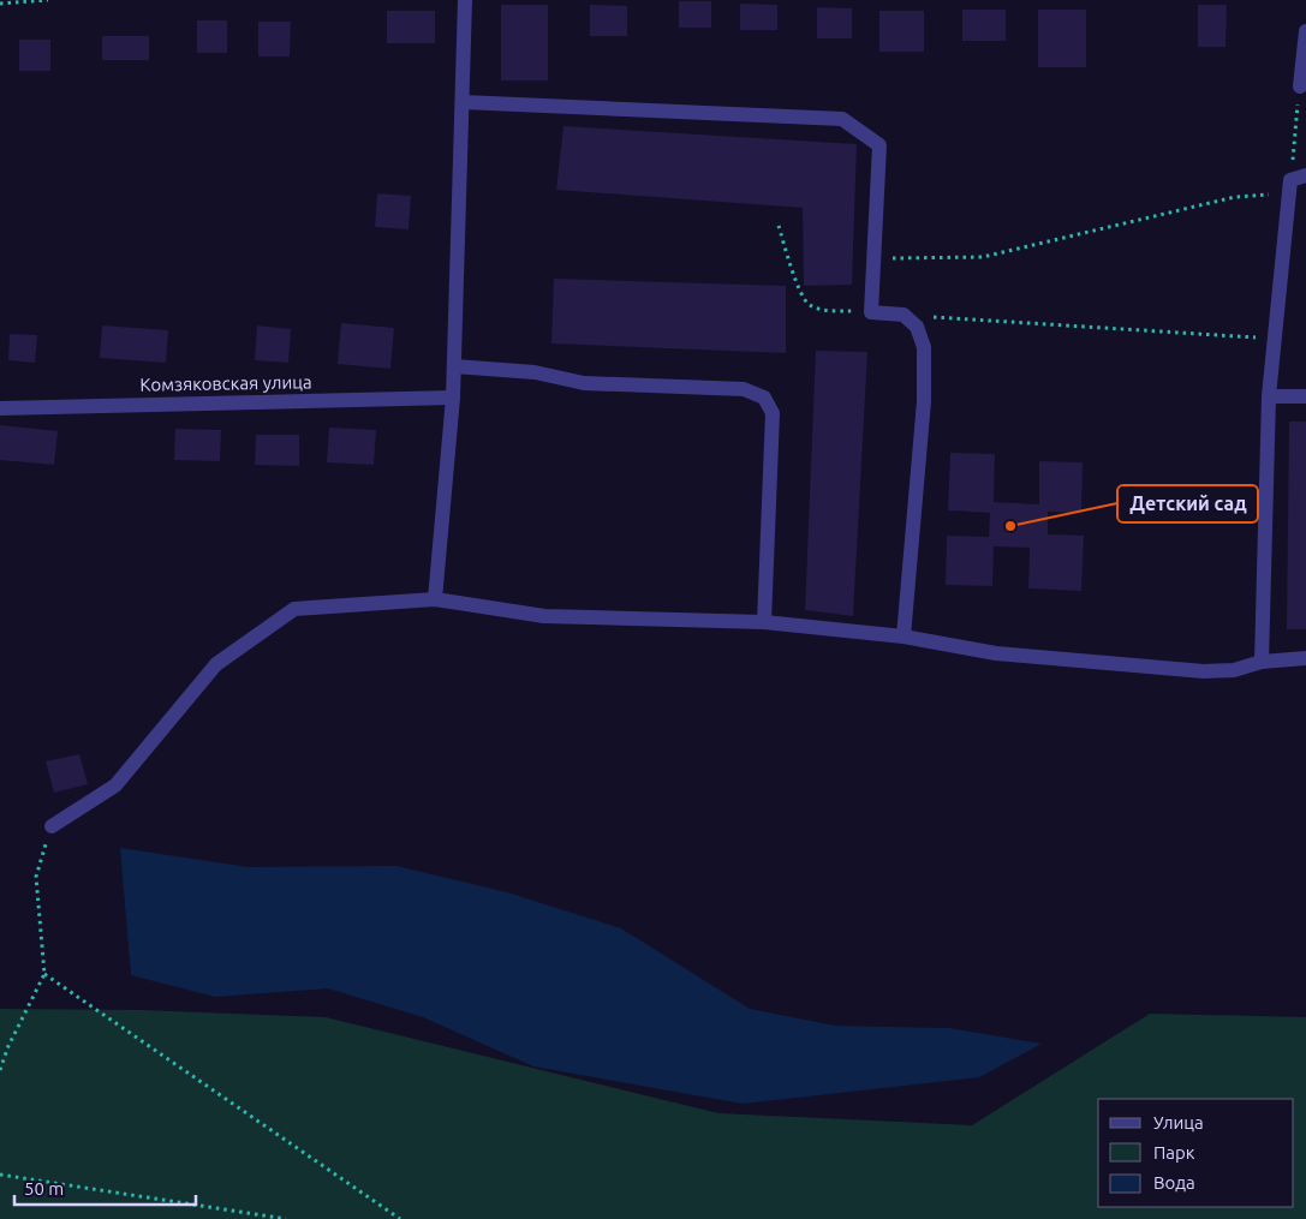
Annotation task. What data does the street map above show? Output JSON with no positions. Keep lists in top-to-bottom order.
{
  "streets": {
    "street": ["Комзяковская улица"]
  },
  "places": ["Детский сад"],
  "legend": ["Улица", "Парк", "Вода"],
  "scale_bar": "50 m"
}
